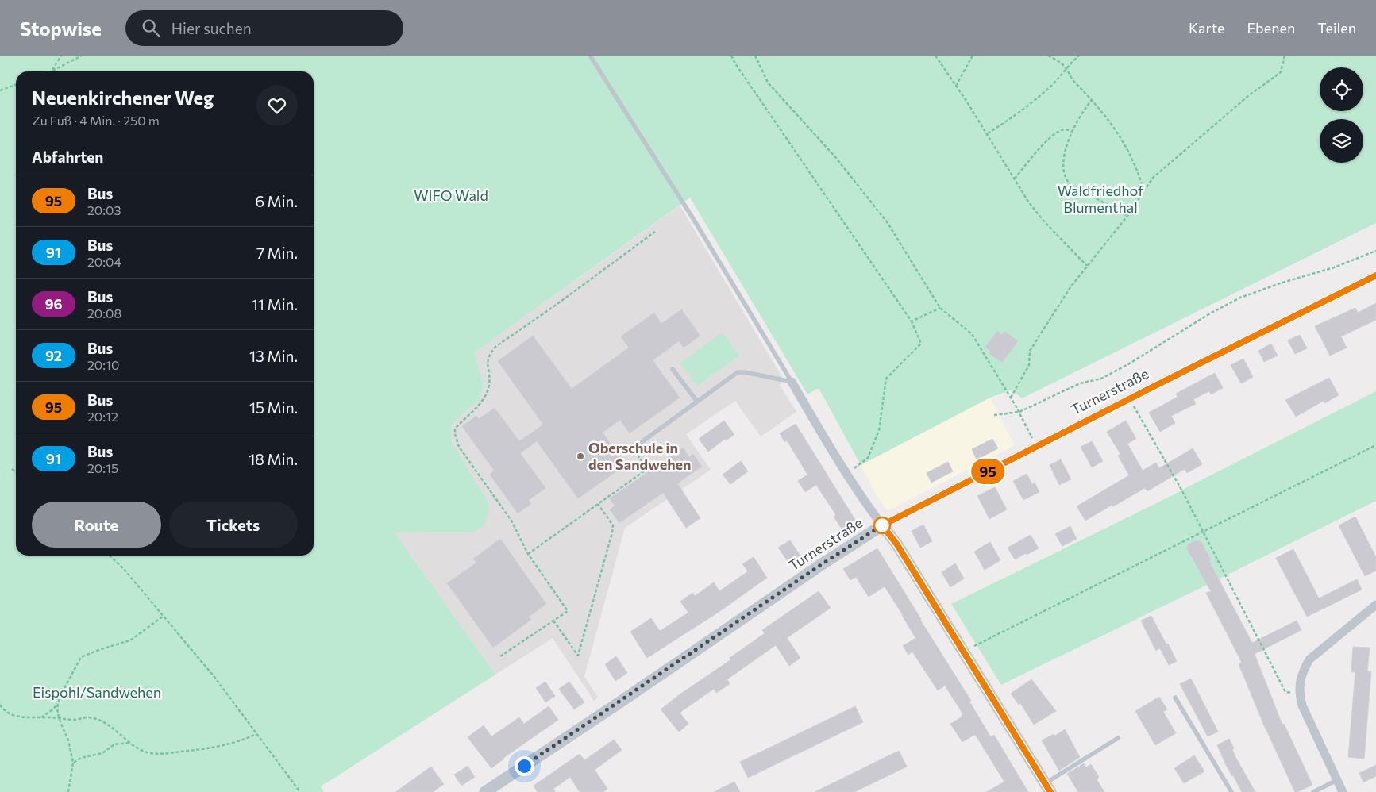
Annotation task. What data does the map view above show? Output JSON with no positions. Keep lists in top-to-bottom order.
{
  "streets": {
    "street": ["Turnerstraße"]
  },
  "parks": ["Waldfriedhof Blumenthal", "WIFO Wald", "Eispohl/Sandwehen"],
  "places": ["Oberschule in den Sandwehen"],
  "lines": ["bus line 95"],
  "page": {
    "header": "Stopwise",
    "search": "Hier suchen",
    "nav": ["Karte", "Ebenen", "Teilen"],
    "on_map": "95",
    "heading": [
      ["Neuenkirchener Weg", "Zu Fuß · 4 Min. · 250 m"],
      "Abfahrten"
    ],
    "list": [
      {
        "mark": "95",
        "name": "Bus",
        "note": "20:03",
        "value": "6 Min."
      },
      {
        "mark": "91",
        "name": "Bus",
        "note": "20:04",
        "value": "7 Min."
      },
      {
        "mark": "96",
        "name": "Bus",
        "note": "20:08",
        "value": "11 Min."
      },
      {
        "mark": "92",
        "name": "Bus",
        "note": "20:10",
        "value": "13 Min."
      },
      {
        "mark": "95",
        "name": "Bus",
        "note": "20:12",
        "value": "15 Min."
      },
      {
        "mark": "91",
        "name": "Bus",
        "note": "20:15",
        "value": "18 Min."
      }
    ],
    "buttons": ["Route", "Tickets"]
  }
}
